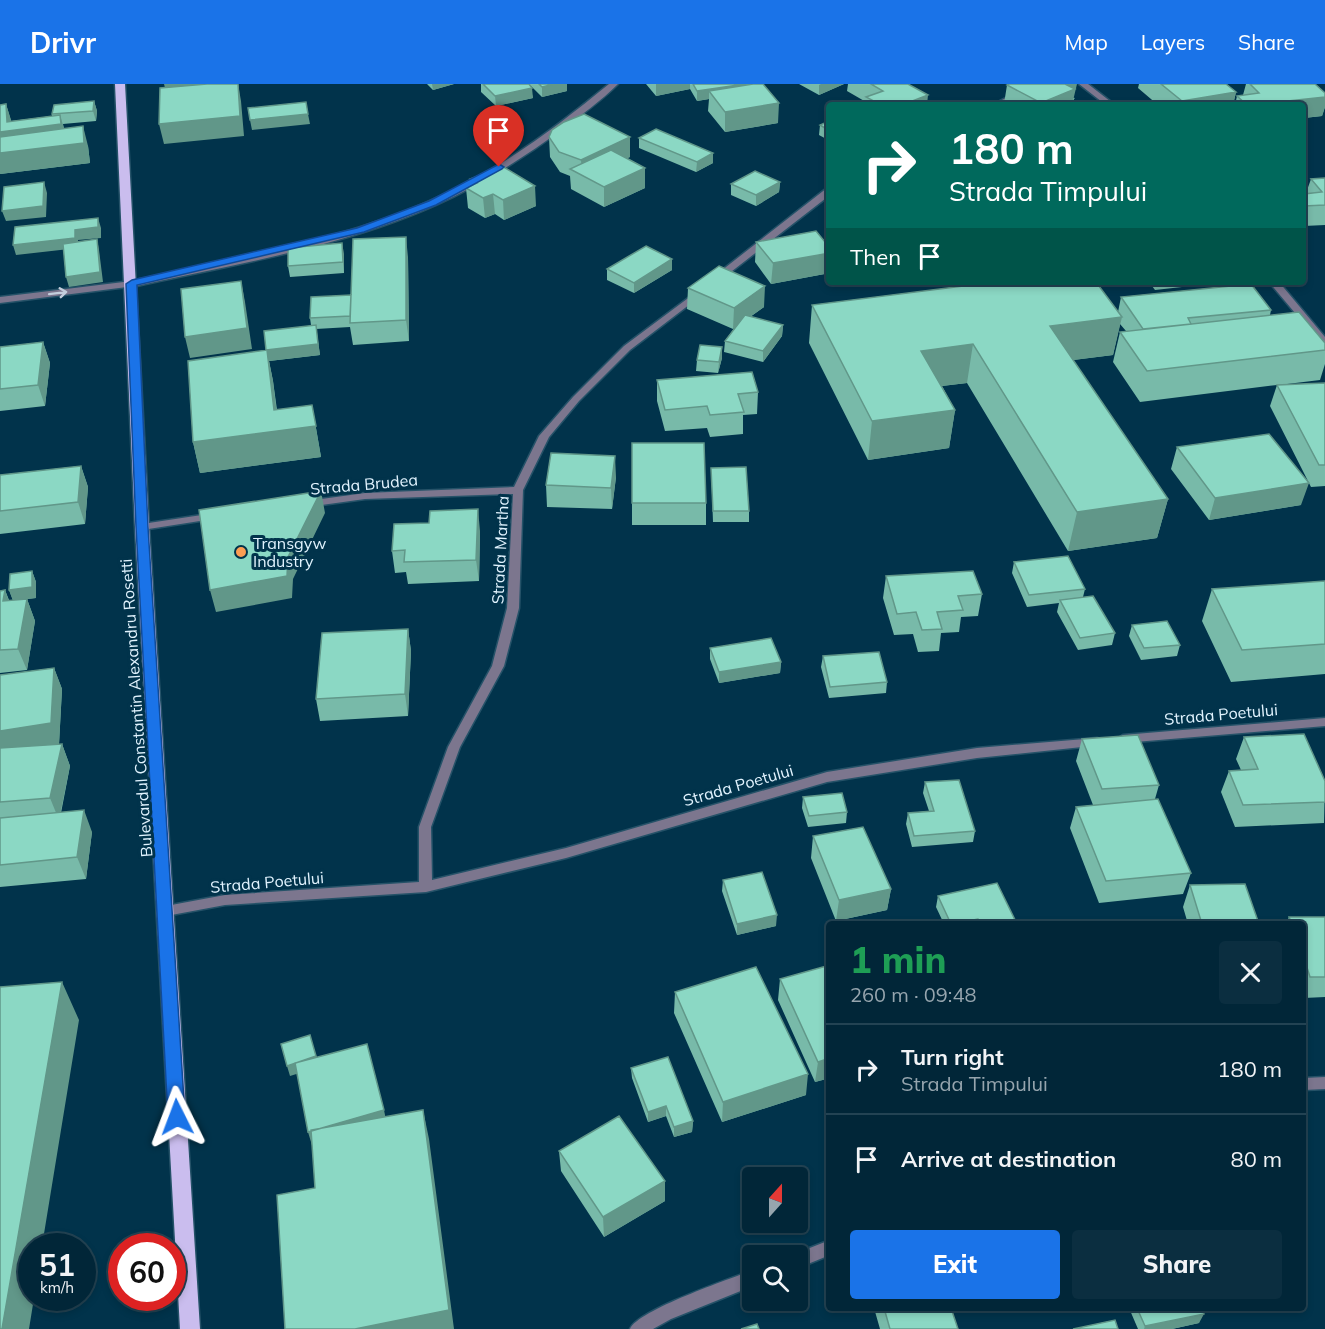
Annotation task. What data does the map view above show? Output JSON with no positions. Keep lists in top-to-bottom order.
{
  "streets": {
    "main road": ["Bulevardul Constantin Alexandru Rosetti"],
    "street": ["Strada Brudea", "Strada Martha", "Strada Poetului"]
  },
  "crossings": [
    ["Strada Brudea", "Strada Martha"],
    ["Strada Martha", "Strada Poetului"],
    ["Bulevardul Constantin Alexandru Rosetti", "Strada Poetului"]
  ],
  "places": ["Transgyw Industry"],
  "north": "top",
  "page": {
    "header": "Drivr",
    "nav": ["Map", "Layers", "Share"],
    "turn": ["180 m", "Strada Timpului"],
    "then": "Then",
    "heading": ["1 min", "260 m · 09:48"],
    "list": [
      {
        "name": "Turn right",
        "note": "Strada Timpului",
        "value": "180 m"
      },
      {
        "name": "Arrive at destination",
        "value": "80 m"
      }
    ],
    "buttons": ["Exit", "Share"],
    "speed": "51 km/h",
    "limit": "60"
  }
}
